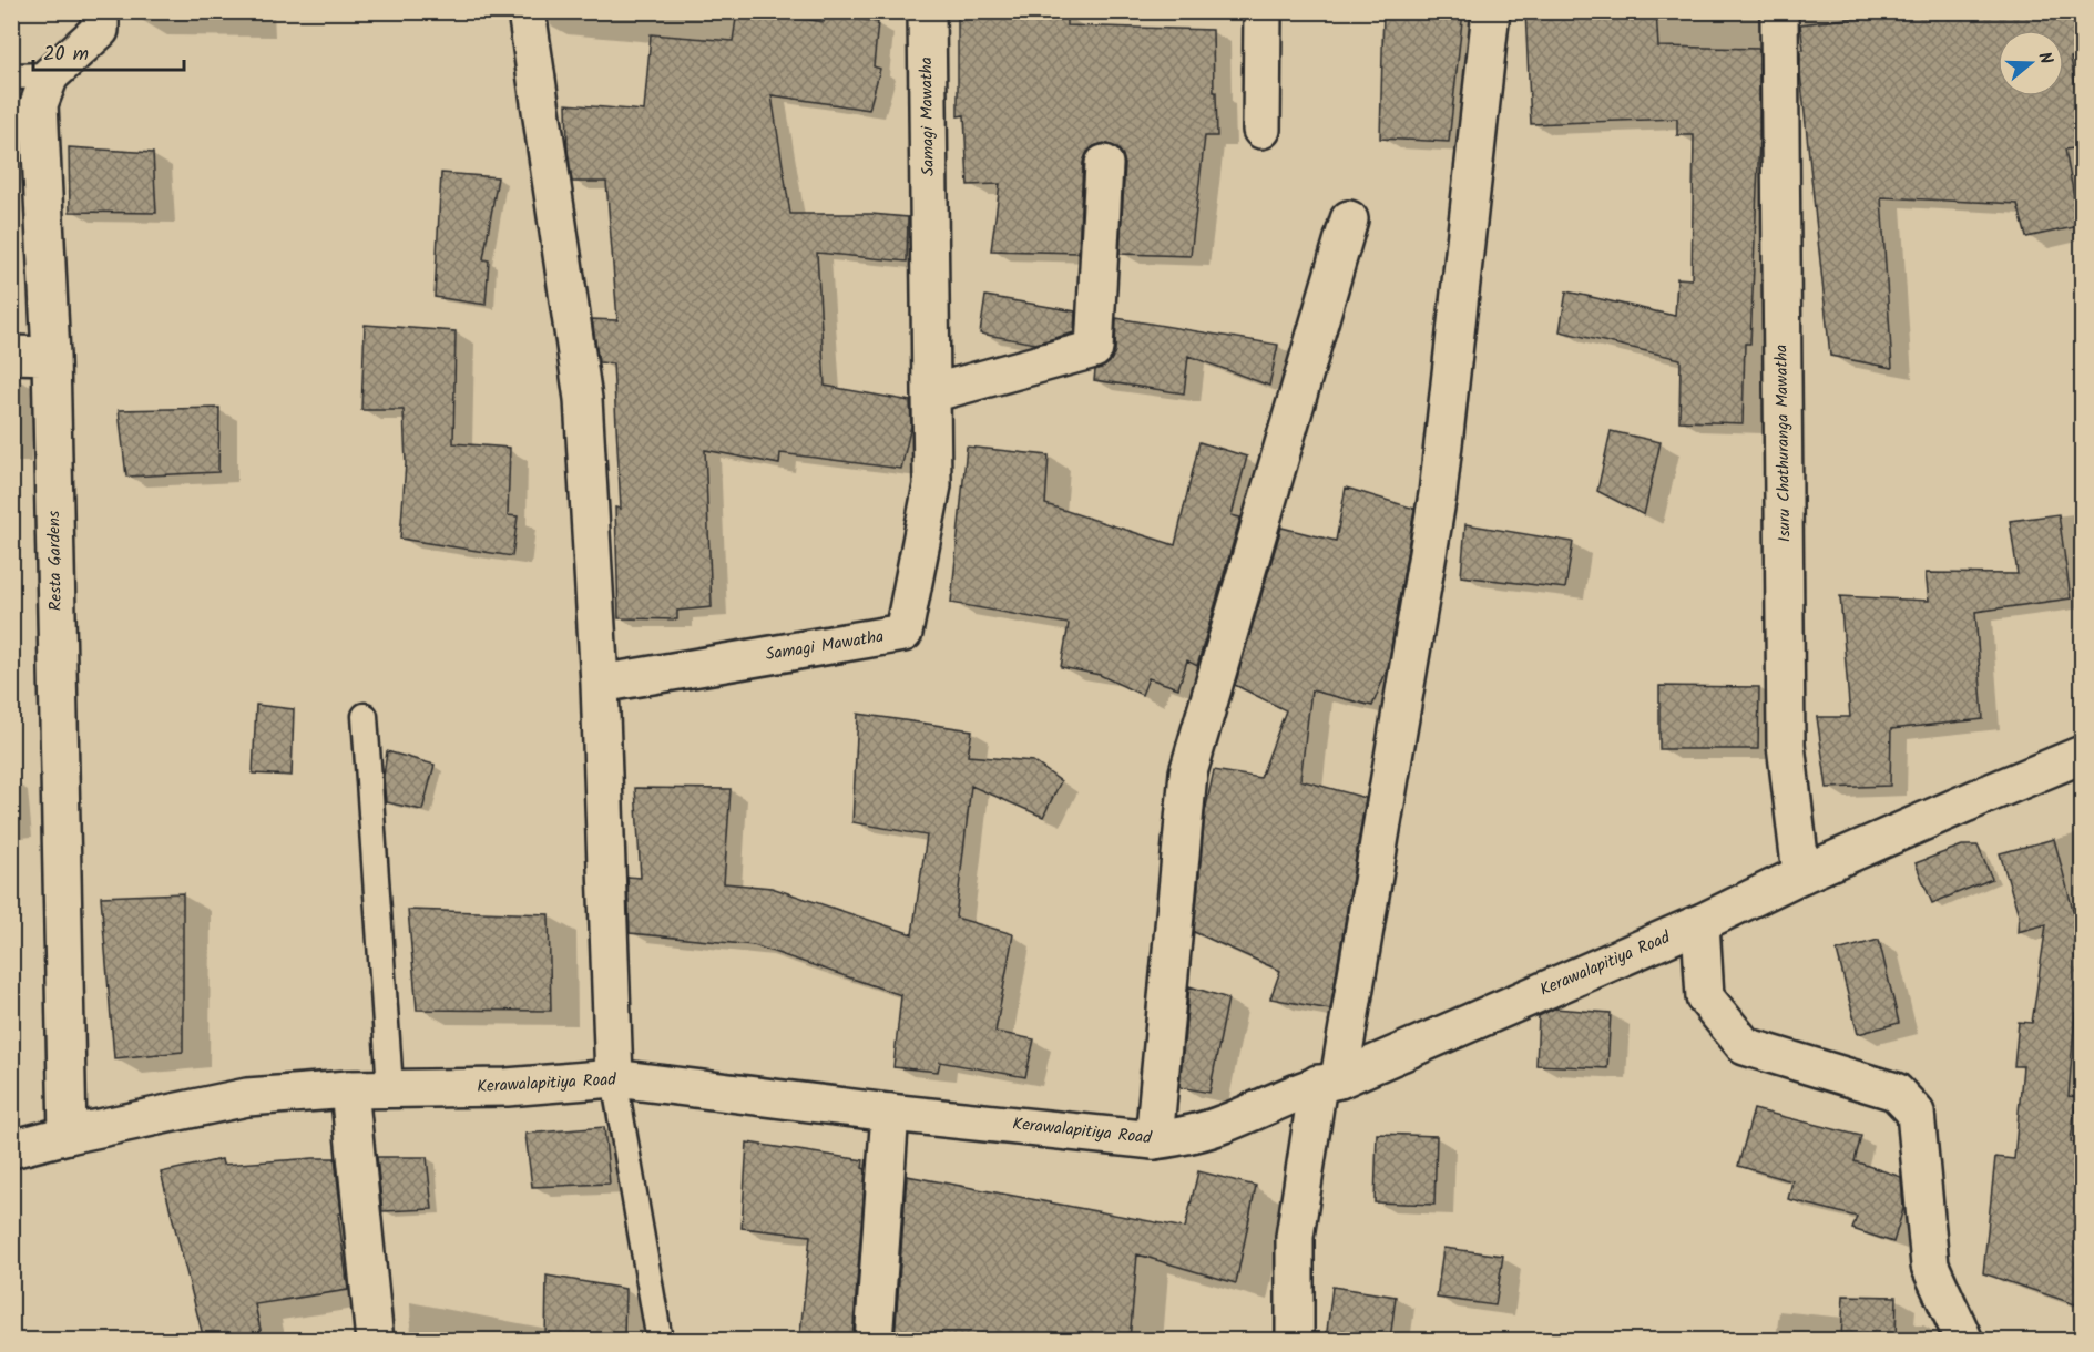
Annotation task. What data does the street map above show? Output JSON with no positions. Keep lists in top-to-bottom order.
{
  "streets": {
    "street": [
      "Samagi Mawatha",
      "Isuru Chathuranga Mawatha",
      "Resta Gardens",
      "Kerawalapitiya Road"
    ]
  },
  "crossings": [
    ["Isuru Chathuranga Mawatha", "Kerawalapitiya Road"],
    ["Resta Gardens", "Kerawalapitiya Road"]
  ],
  "scale_bar": "20 m",
  "north": "right"
}
